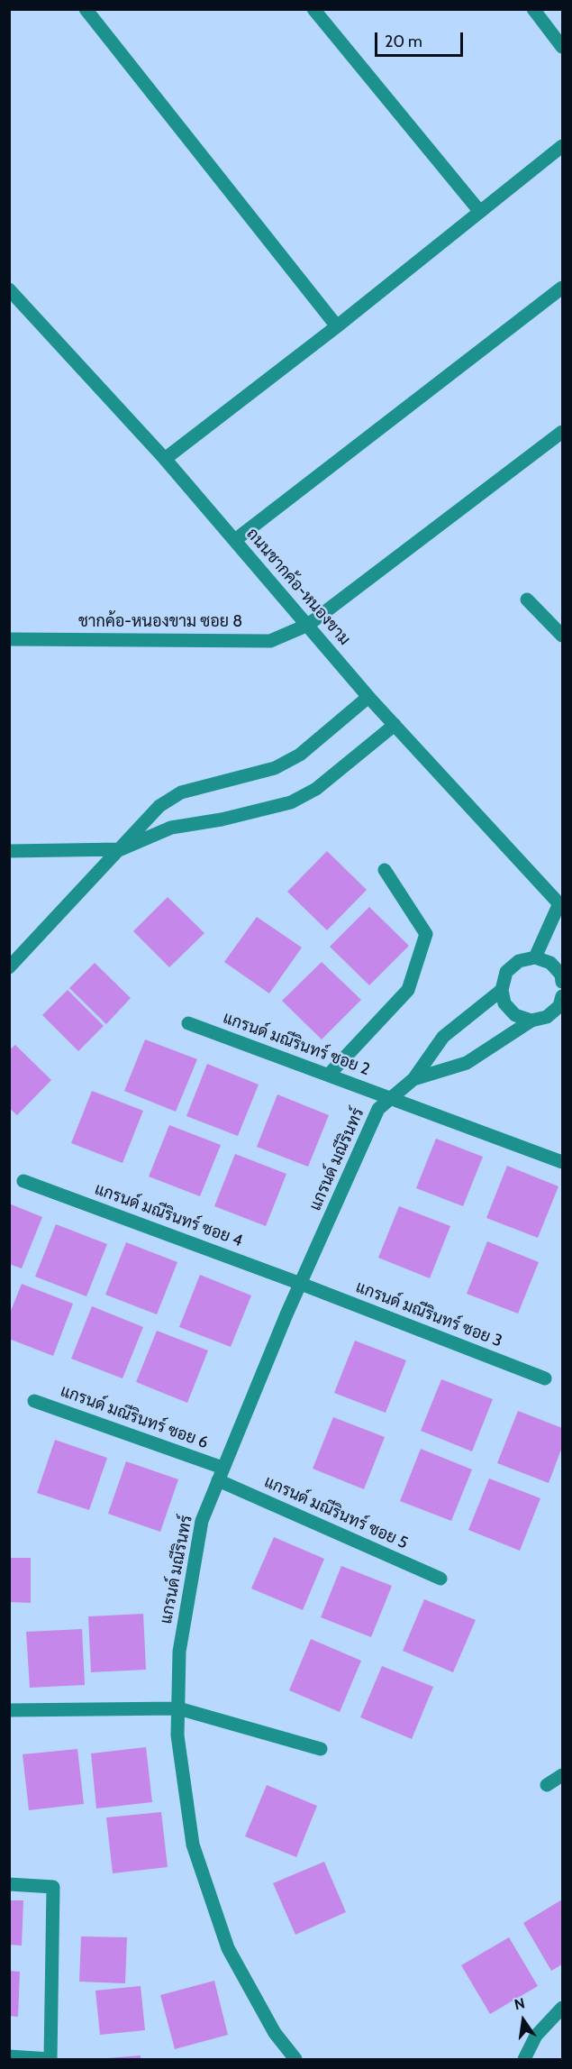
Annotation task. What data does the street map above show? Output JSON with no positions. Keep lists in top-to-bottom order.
{
  "streets": {
    "street": [
      "ถนนชากค้อ-หนองขาม",
      "ชากค้อ-หนองขาม ซอย 8",
      "แกรนด์ มณีรินทร์ ซอย 2",
      "แกรนด์ มณีรินทร์",
      "แกรนด์ มณีรินทร์ ซอย 4",
      "แกรนด์ มณีรินทร์ ซอย 3",
      "แกรนด์ มณีรินทร์ ซอย 6",
      "แกรนด์ มณีรินทร์ ซอย 5"
    ]
  },
  "crossings": [
    ["ถนนชากค้อ-หนองขาม", "ชากค้อ-หนองขาม ซอย 8"],
    ["แกรนด์ มณีรินทร์ ซอย 2", "แกรนด์ มณีรินทร์"],
    ["แกรนด์ มณีรินทร์", "แกรนด์ มณีรินทร์ ซอย 4"],
    ["แกรนด์ มณีรินทร์", "แกรนด์ มณีรินทร์ ซอย 3"],
    ["แกรนด์ มณีรินทร์", "แกรนด์ มณีรินทร์ ซอย 6"],
    ["แกรนด์ มณีรินทร์", "แกรนด์ มณีรินทร์ ซอย 5"],
    ["แกรนด์ มณีรินทร์ ซอย 4", "แกรนด์ มณีรินทร์ ซอย 3"],
    ["แกรนด์ มณีรินทร์ ซอย 6", "แกรนด์ มณีรินทร์ ซอย 5"]
  ],
  "scale_bar": "20 m",
  "north": "top"
}
